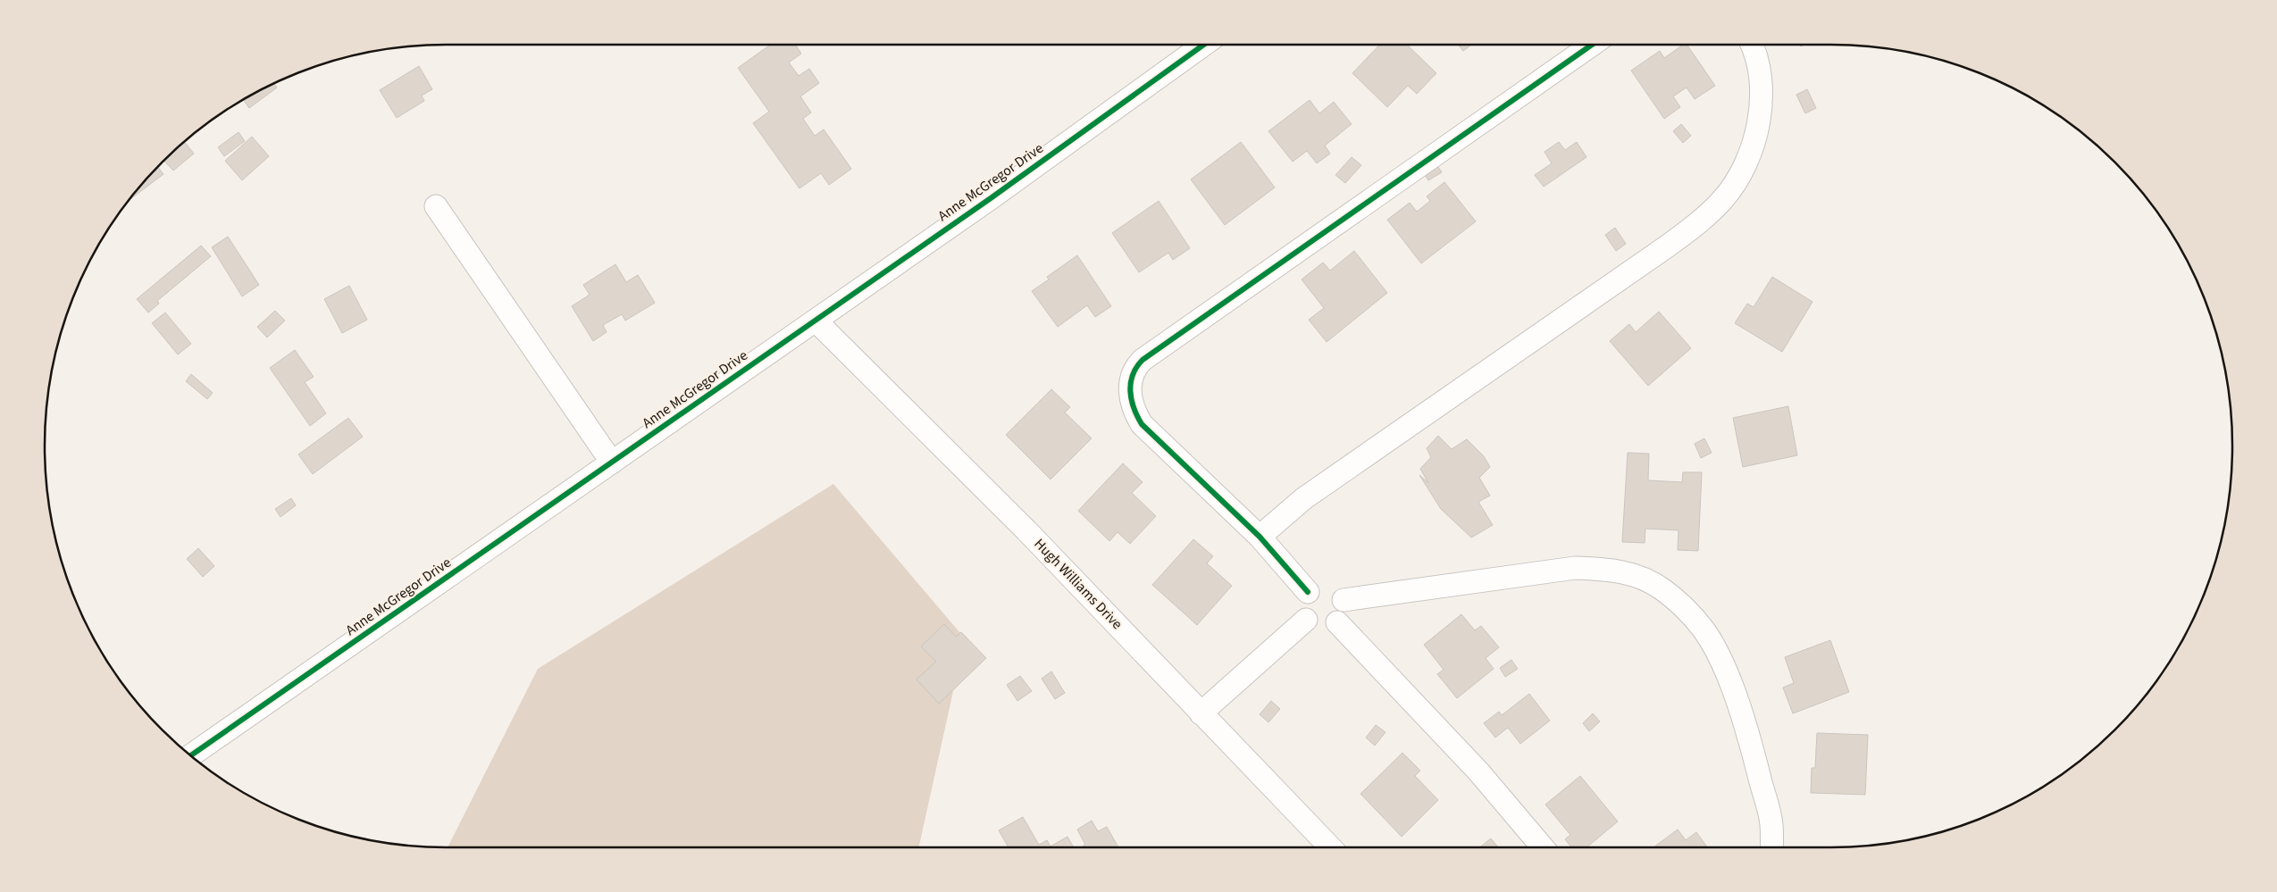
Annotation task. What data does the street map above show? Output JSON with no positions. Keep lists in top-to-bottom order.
{
  "streets": {
    "street": ["Anne McGregor Drive", "Hugh Williams Drive"]
  },
  "crossings": [
    ["Anne McGregor Drive", "Hugh Williams Drive"]
  ]
}
